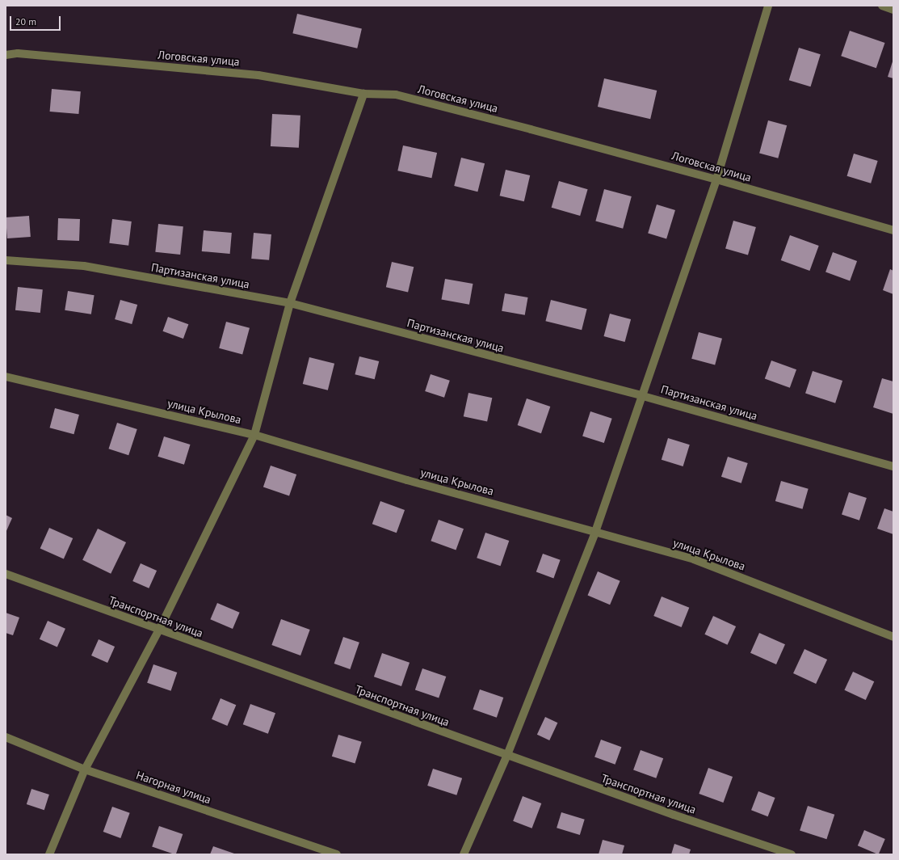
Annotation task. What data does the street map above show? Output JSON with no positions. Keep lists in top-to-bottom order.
{
  "streets": {
    "street": [
      "Логовская улица",
      "Партизанская улица",
      "улица Крылова",
      "Транспортная улица",
      "Нагорная улица"
    ]
  },
  "scale_bar": "20 m"
}
